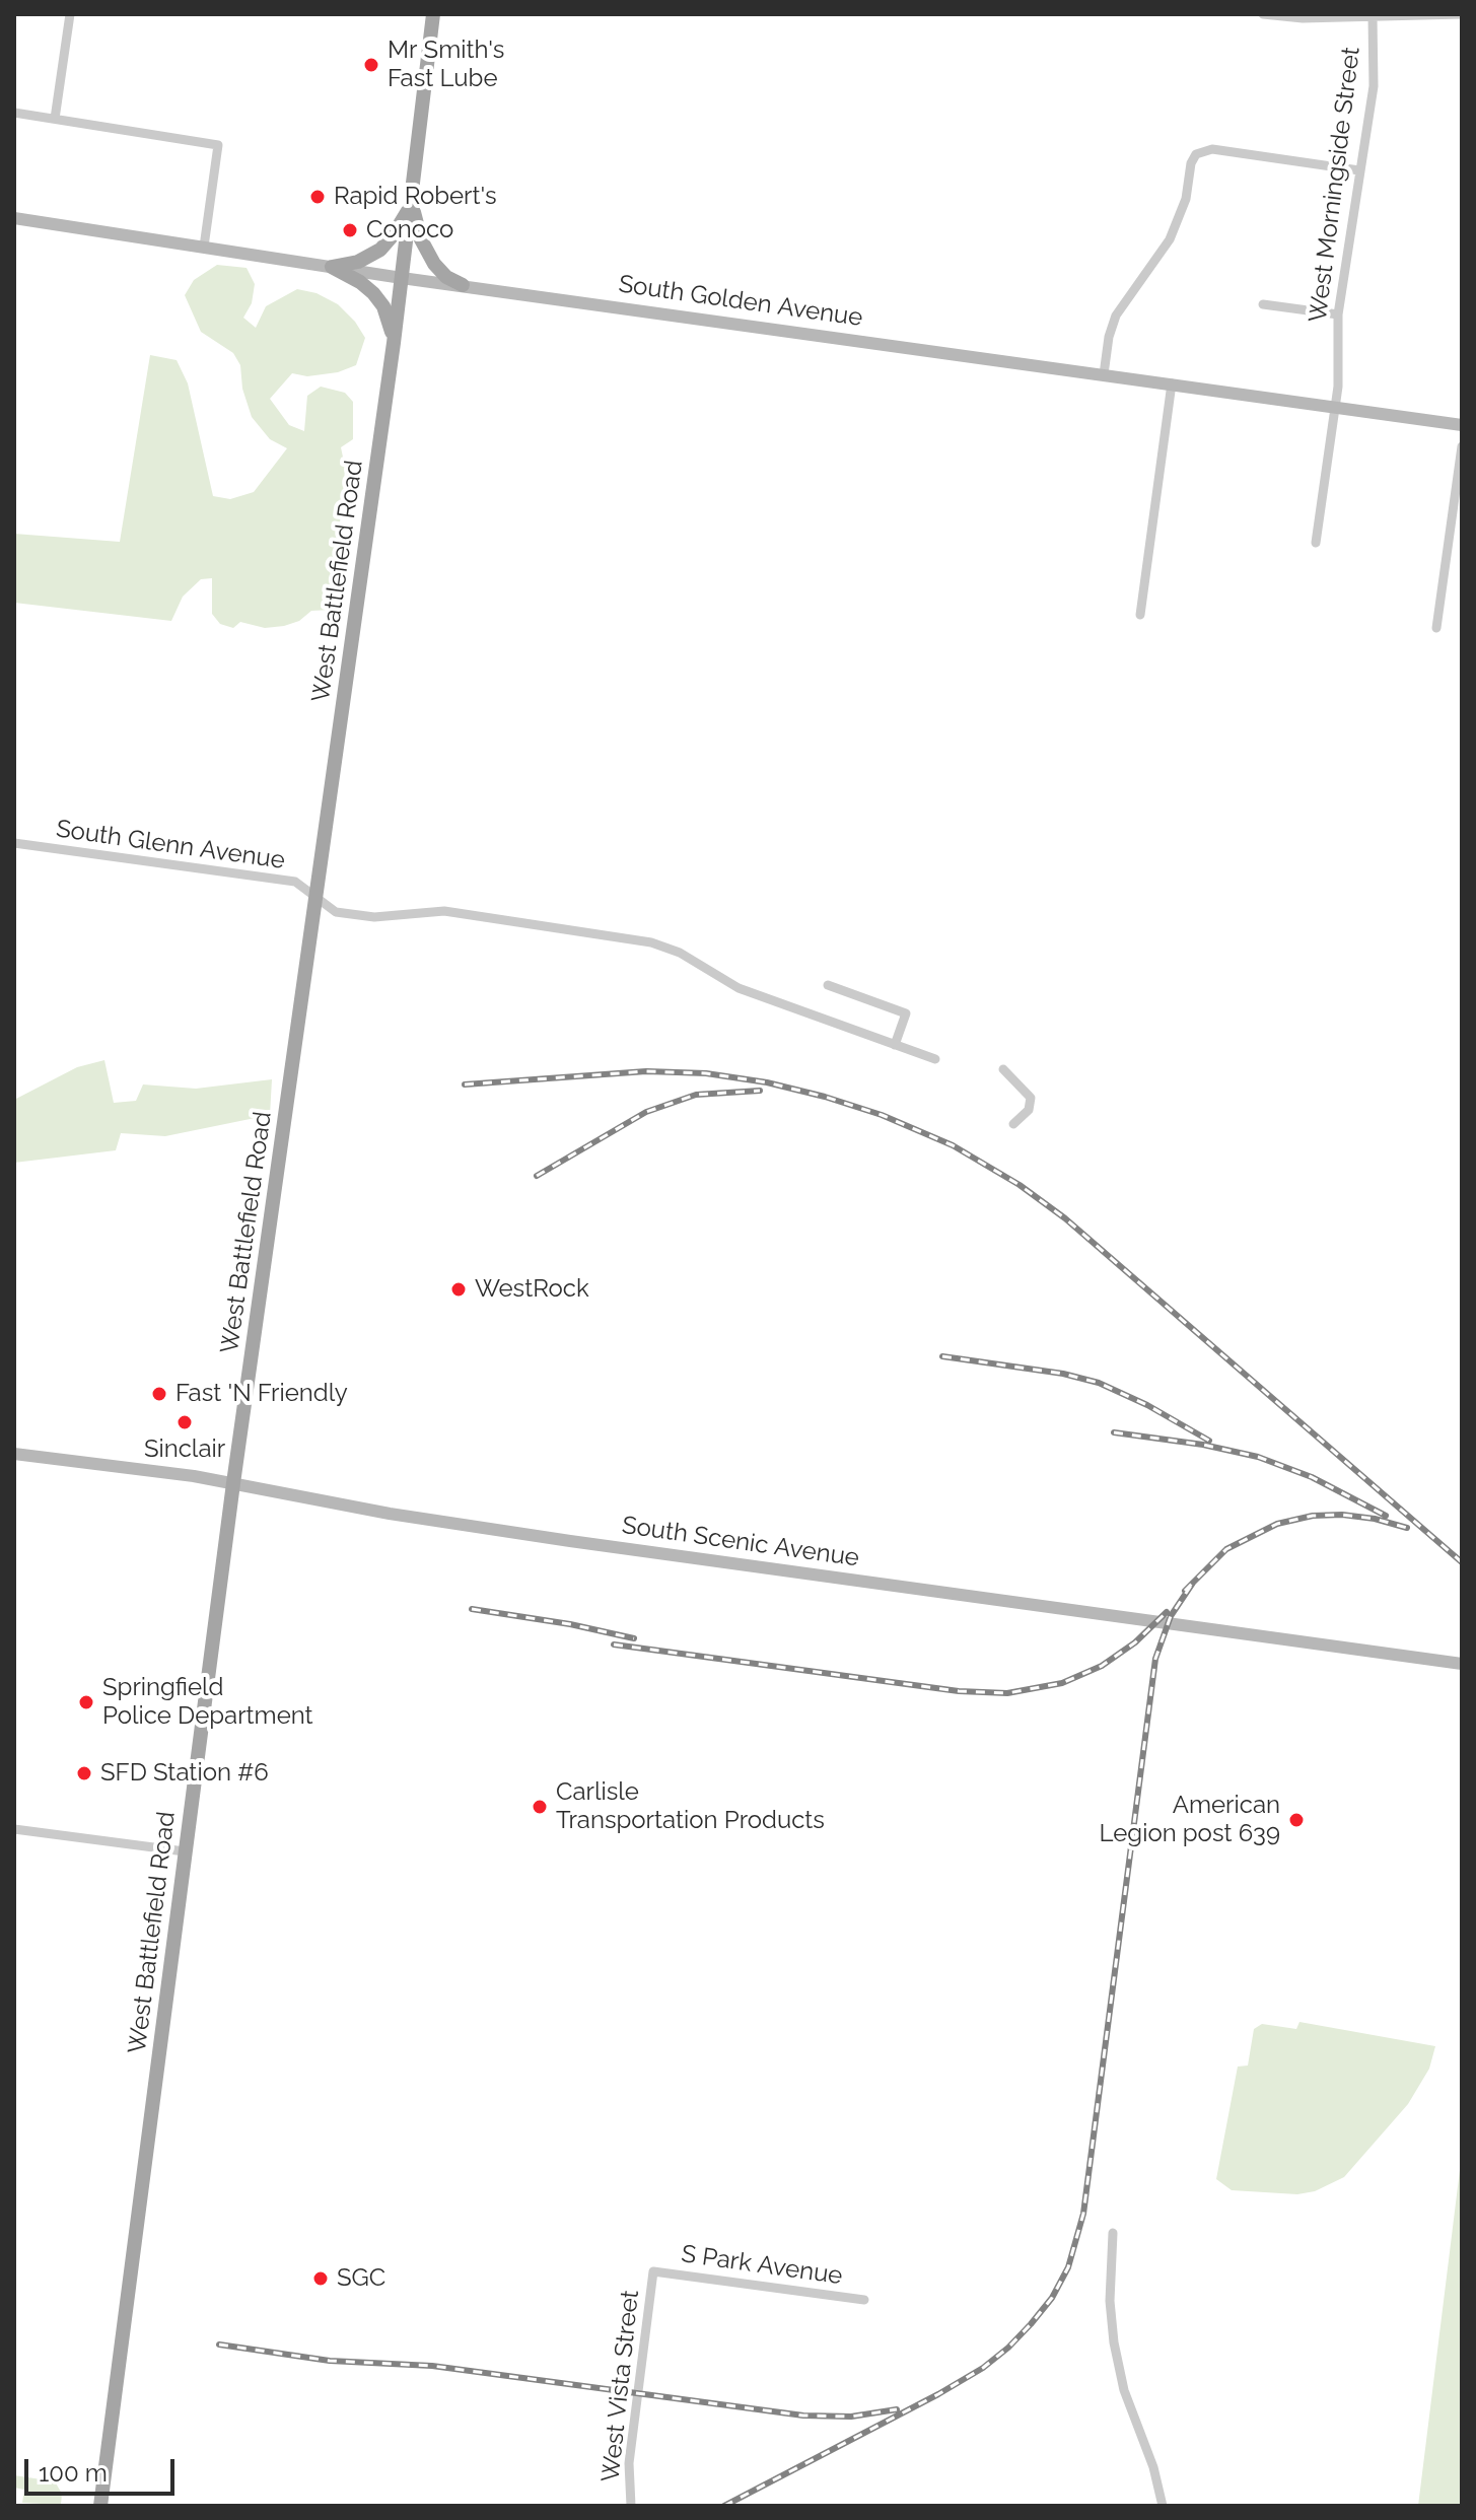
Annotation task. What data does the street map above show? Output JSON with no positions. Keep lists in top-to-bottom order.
{
  "streets": {
    "main road": ["West Battlefield Road"],
    "street": [
      "West Morningside Street",
      "South Golden Avenue",
      "South Glenn Avenue",
      "South Scenic Avenue",
      "S Park Avenue",
      "West Vista Street"
    ]
  },
  "crossings": [
    ["West Morningside Street", "South Golden Avenue"],
    ["South Golden Avenue", "West Battlefield Road"],
    ["West Battlefield Road", "South Glenn Avenue"],
    ["West Battlefield Road", "South Scenic Avenue"],
    ["S Park Avenue", "West Vista Street"]
  ],
  "places": [
    "Mr Smith's Fast Lube",
    "Rapid Robert's",
    "Conoco",
    "WestRock",
    "Fast 'N Friendly",
    "Sinclair",
    "Springfield Police Department",
    "SFD Station #6",
    "Carlisle Transportation Products",
    "American Legion post 639",
    "SGC"
  ],
  "scale_bar": "100 m"
}
